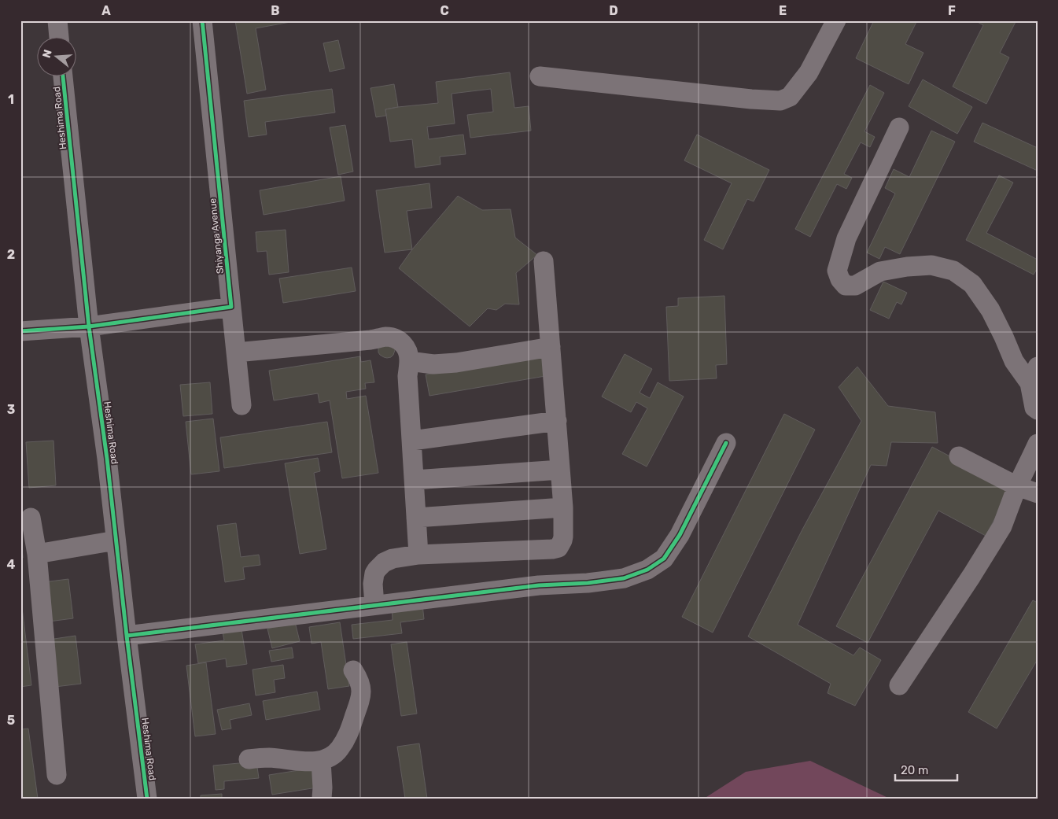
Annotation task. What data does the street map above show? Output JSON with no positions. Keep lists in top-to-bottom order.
{
  "streets": {
    "street": ["Heshima Road", "Shiyanga Avenue"]
  },
  "scale_bar": "20 m",
  "north": "left",
  "grid": {
    "columns": [
      "A",
      "B",
      "C",
      "D",
      "E",
      "F"
    ],
    "rows": [
      "1",
      "2",
      "3",
      "4",
      "5"
    ]
  }
}
